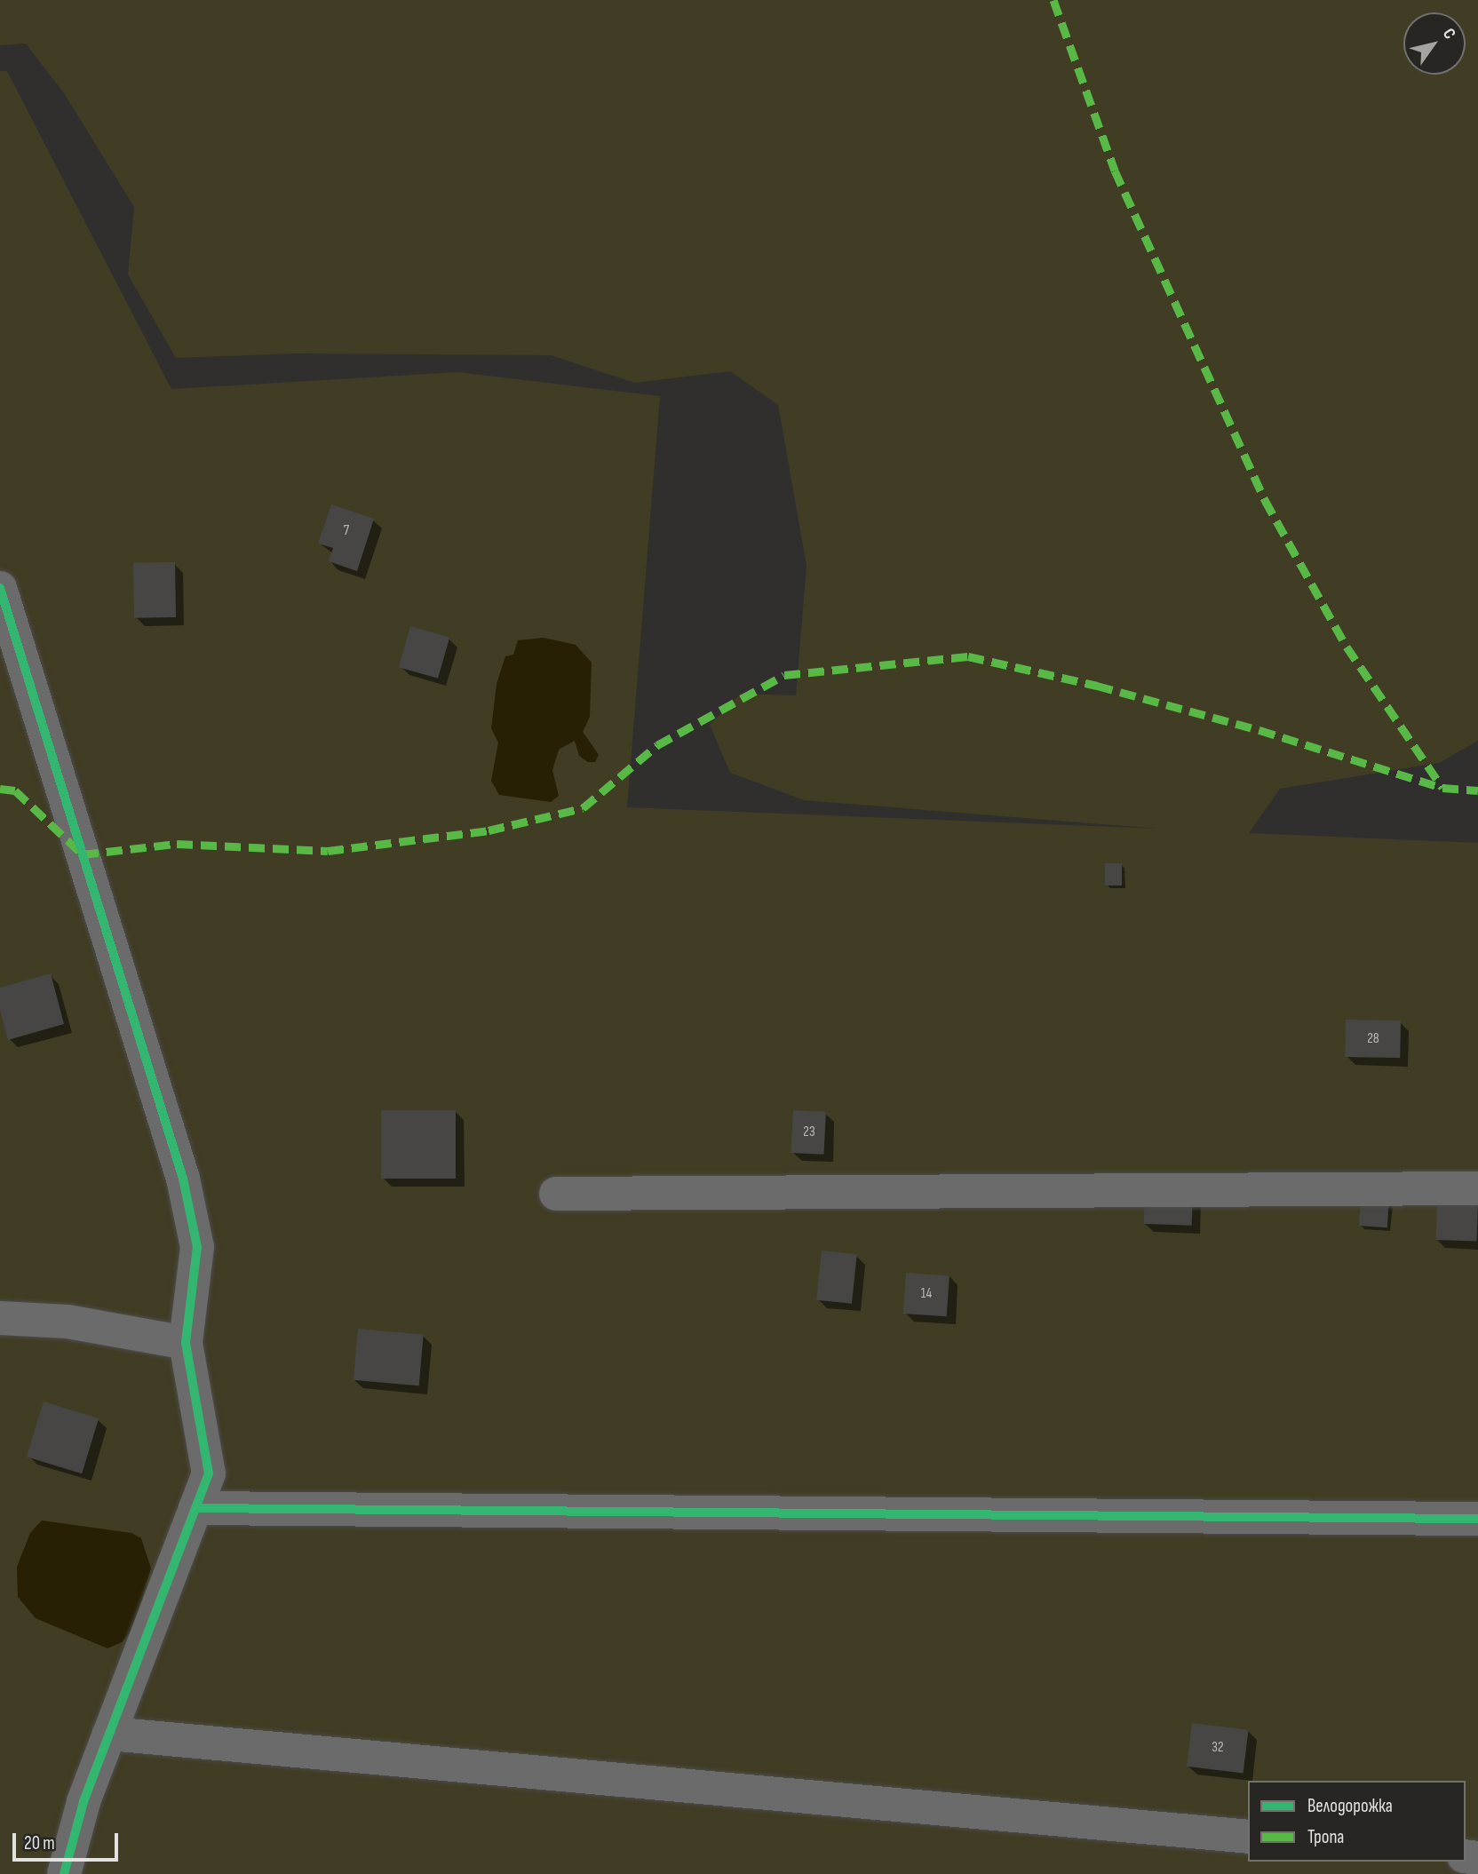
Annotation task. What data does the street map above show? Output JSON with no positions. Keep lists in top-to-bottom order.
{
  "house_numbers": [
    "7",
    "28",
    "23",
    "14",
    "32"
  ],
  "legend": ["Велодорожка", "Тропа"],
  "scale_bar": "20 m",
  "north": "top right"
}
